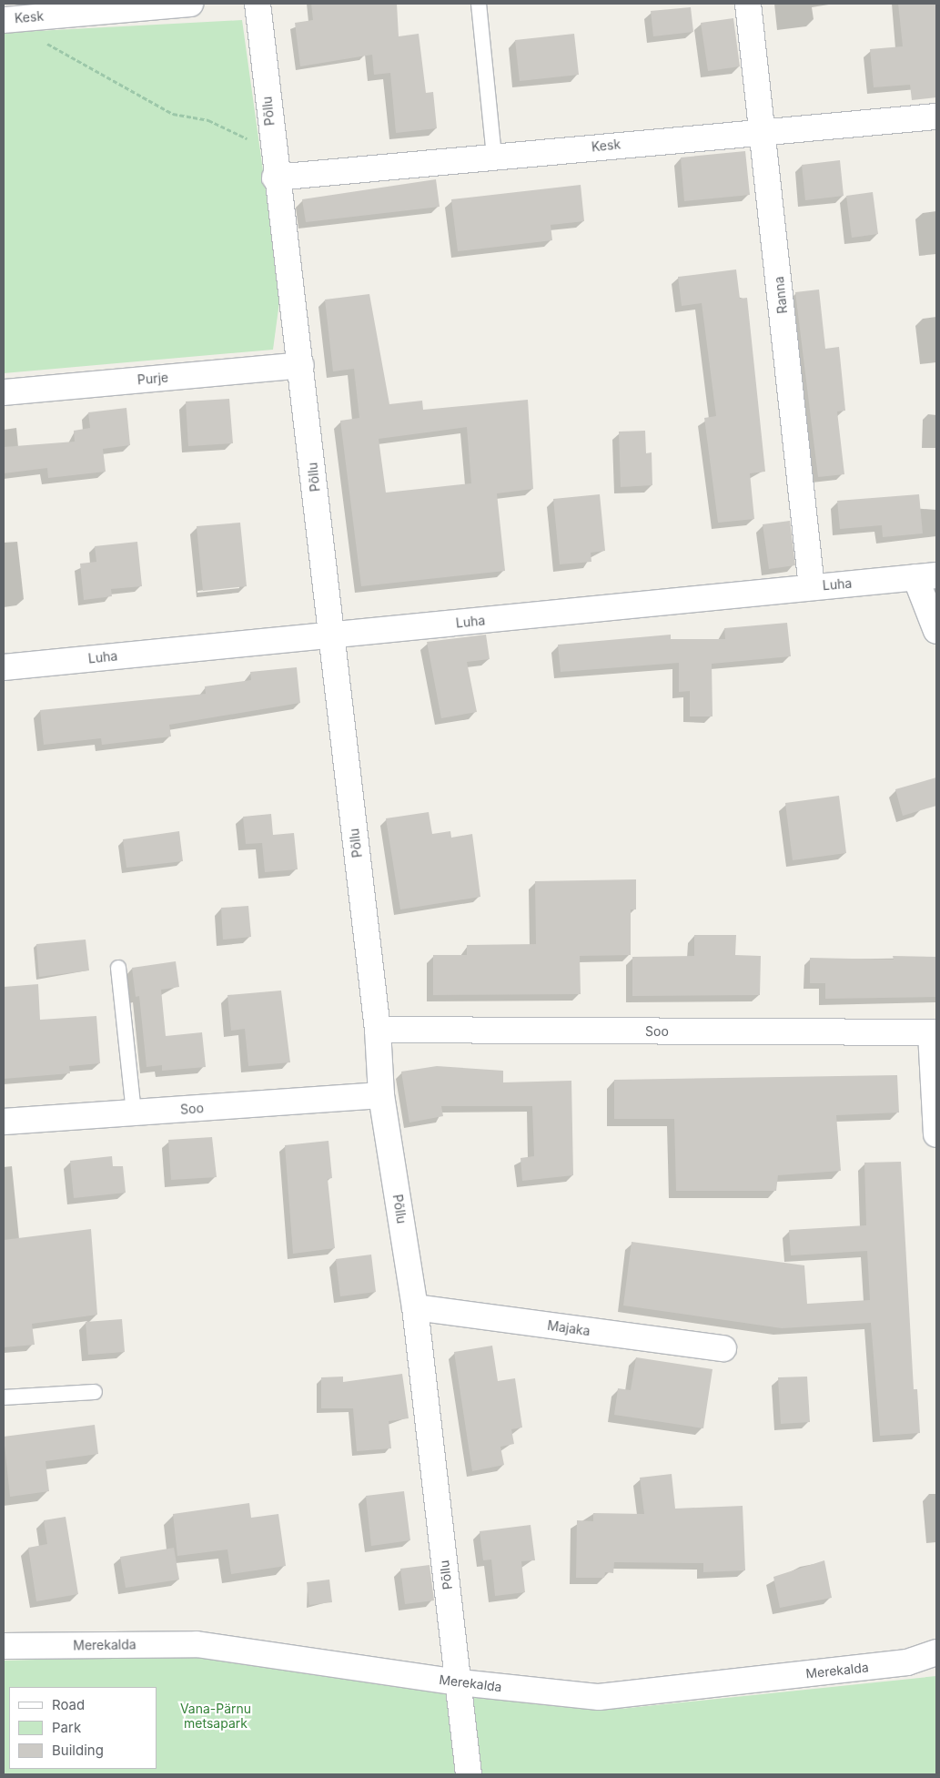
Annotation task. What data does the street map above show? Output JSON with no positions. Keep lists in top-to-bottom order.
{
  "streets": {
    "street": [
      "Kesk",
      "Põllu",
      "Ranna",
      "Purje",
      "Luha",
      "Soo",
      "Majaka",
      "Merekalda"
    ]
  },
  "crossings": [
    ["Kesk", "Põllu"],
    ["Kesk", "Ranna"],
    ["Põllu", "Purje"],
    ["Põllu", "Luha"],
    ["Põllu", "Soo"],
    ["Põllu", "Majaka"],
    ["Põllu", "Merekalda"],
    ["Ranna", "Luha"]
  ],
  "parks": ["Vana-Pärnu metsapark"],
  "legend": ["Road", "Park", "Building"]
}
